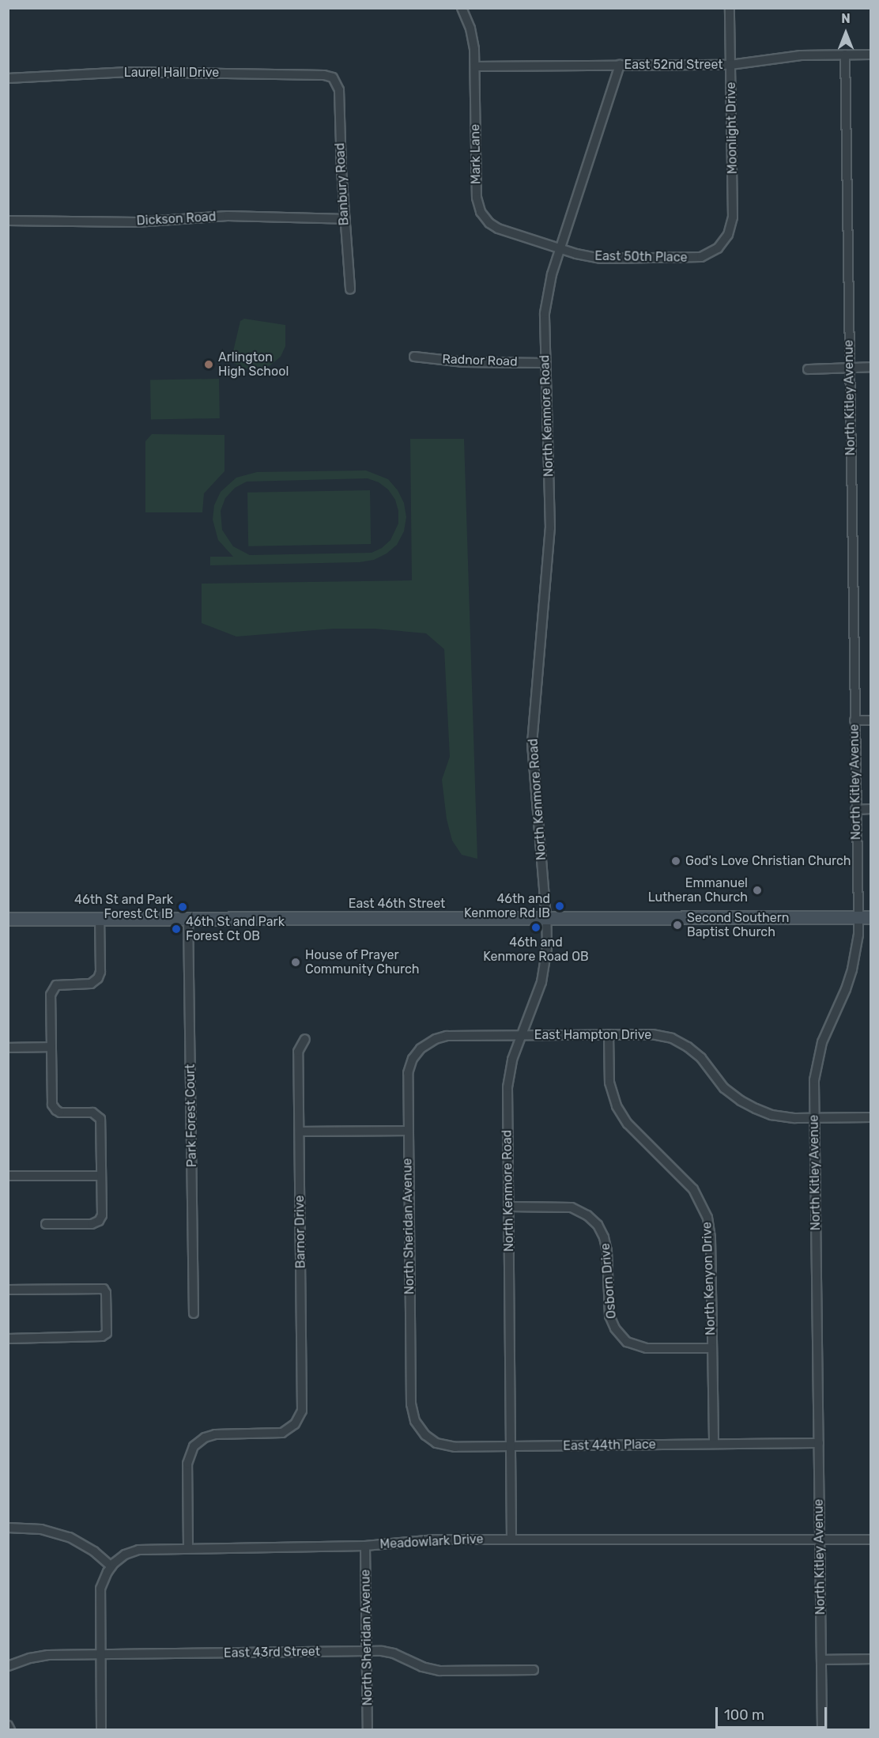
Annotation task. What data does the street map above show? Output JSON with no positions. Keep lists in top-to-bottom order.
{
  "streets": {
    "main road": ["East 46th Street"],
    "street": [
      "East 52nd Street",
      "Laurel Hall Drive",
      "Moonlight Drive",
      "Mark Lane",
      "Banbury Road",
      "Dickson Road",
      "East 50th Place",
      "Radnor Road",
      "North Kitley Avenue",
      "North Kenmore Road",
      "East Hampton Drive",
      "Park Forest Court",
      "North Sheridan Avenue",
      "Barnor Drive",
      "North Kenyon Drive",
      "Osborn Drive",
      "East 44th Place",
      "Meadowlark Drive",
      "East 43rd Street"
    ]
  },
  "crossings": [
    ["East 52nd Street", "Moonlight Drive"],
    ["East 52nd Street", "Mark Lane"],
    ["East 52nd Street", "North Kitley Avenue"],
    ["East 52nd Street", "North Kenmore Road"],
    ["Laurel Hall Drive", "Banbury Road"],
    ["Moonlight Drive", "East 50th Place"],
    ["Mark Lane", "East 50th Place"],
    ["Mark Lane", "North Kenmore Road"],
    ["Banbury Road", "Dickson Road"],
    ["East 50th Place", "North Kenmore Road"],
    ["Radnor Road", "North Kenmore Road"],
    ["North Kitley Avenue", "East 46th Street"],
    ["North Kitley Avenue", "East Hampton Drive"],
    ["North Kitley Avenue", "East 44th Place"],
    ["North Kitley Avenue", "Meadowlark Drive"],
    ["North Kenmore Road", "East 46th Street"],
    ["North Kenmore Road", "East Hampton Drive"],
    ["North Kenmore Road", "Osborn Drive"],
    ["North Kenmore Road", "East 44th Place"],
    ["North Kenmore Road", "Meadowlark Drive"],
    ["East 46th Street", "Park Forest Court"],
    ["East Hampton Drive", "North Sheridan Avenue"],
    ["East Hampton Drive", "North Kenyon Drive"],
    ["North Sheridan Avenue", "East 44th Place"],
    ["North Sheridan Avenue", "Meadowlark Drive"],
    ["North Sheridan Avenue", "East 43rd Street"],
    ["Barnor Drive", "Meadowlark Drive"],
    ["North Kenyon Drive", "Osborn Drive"],
    ["North Kenyon Drive", "East 44th Place"]
  ],
  "places": [
    "Arlington High School",
    "God's Love Christian Church",
    "Emmanuel Lutheran Church",
    "46th and Kenmore Rd IB",
    "46th St and Park Forest Ct IB",
    "Second Southern Baptist Church",
    "46th and Kenmore Road OB",
    "46th St and Park Forest Ct OB",
    "House of Prayer Community Church"
  ],
  "scale_bar": "100 m",
  "north": "top"
}
